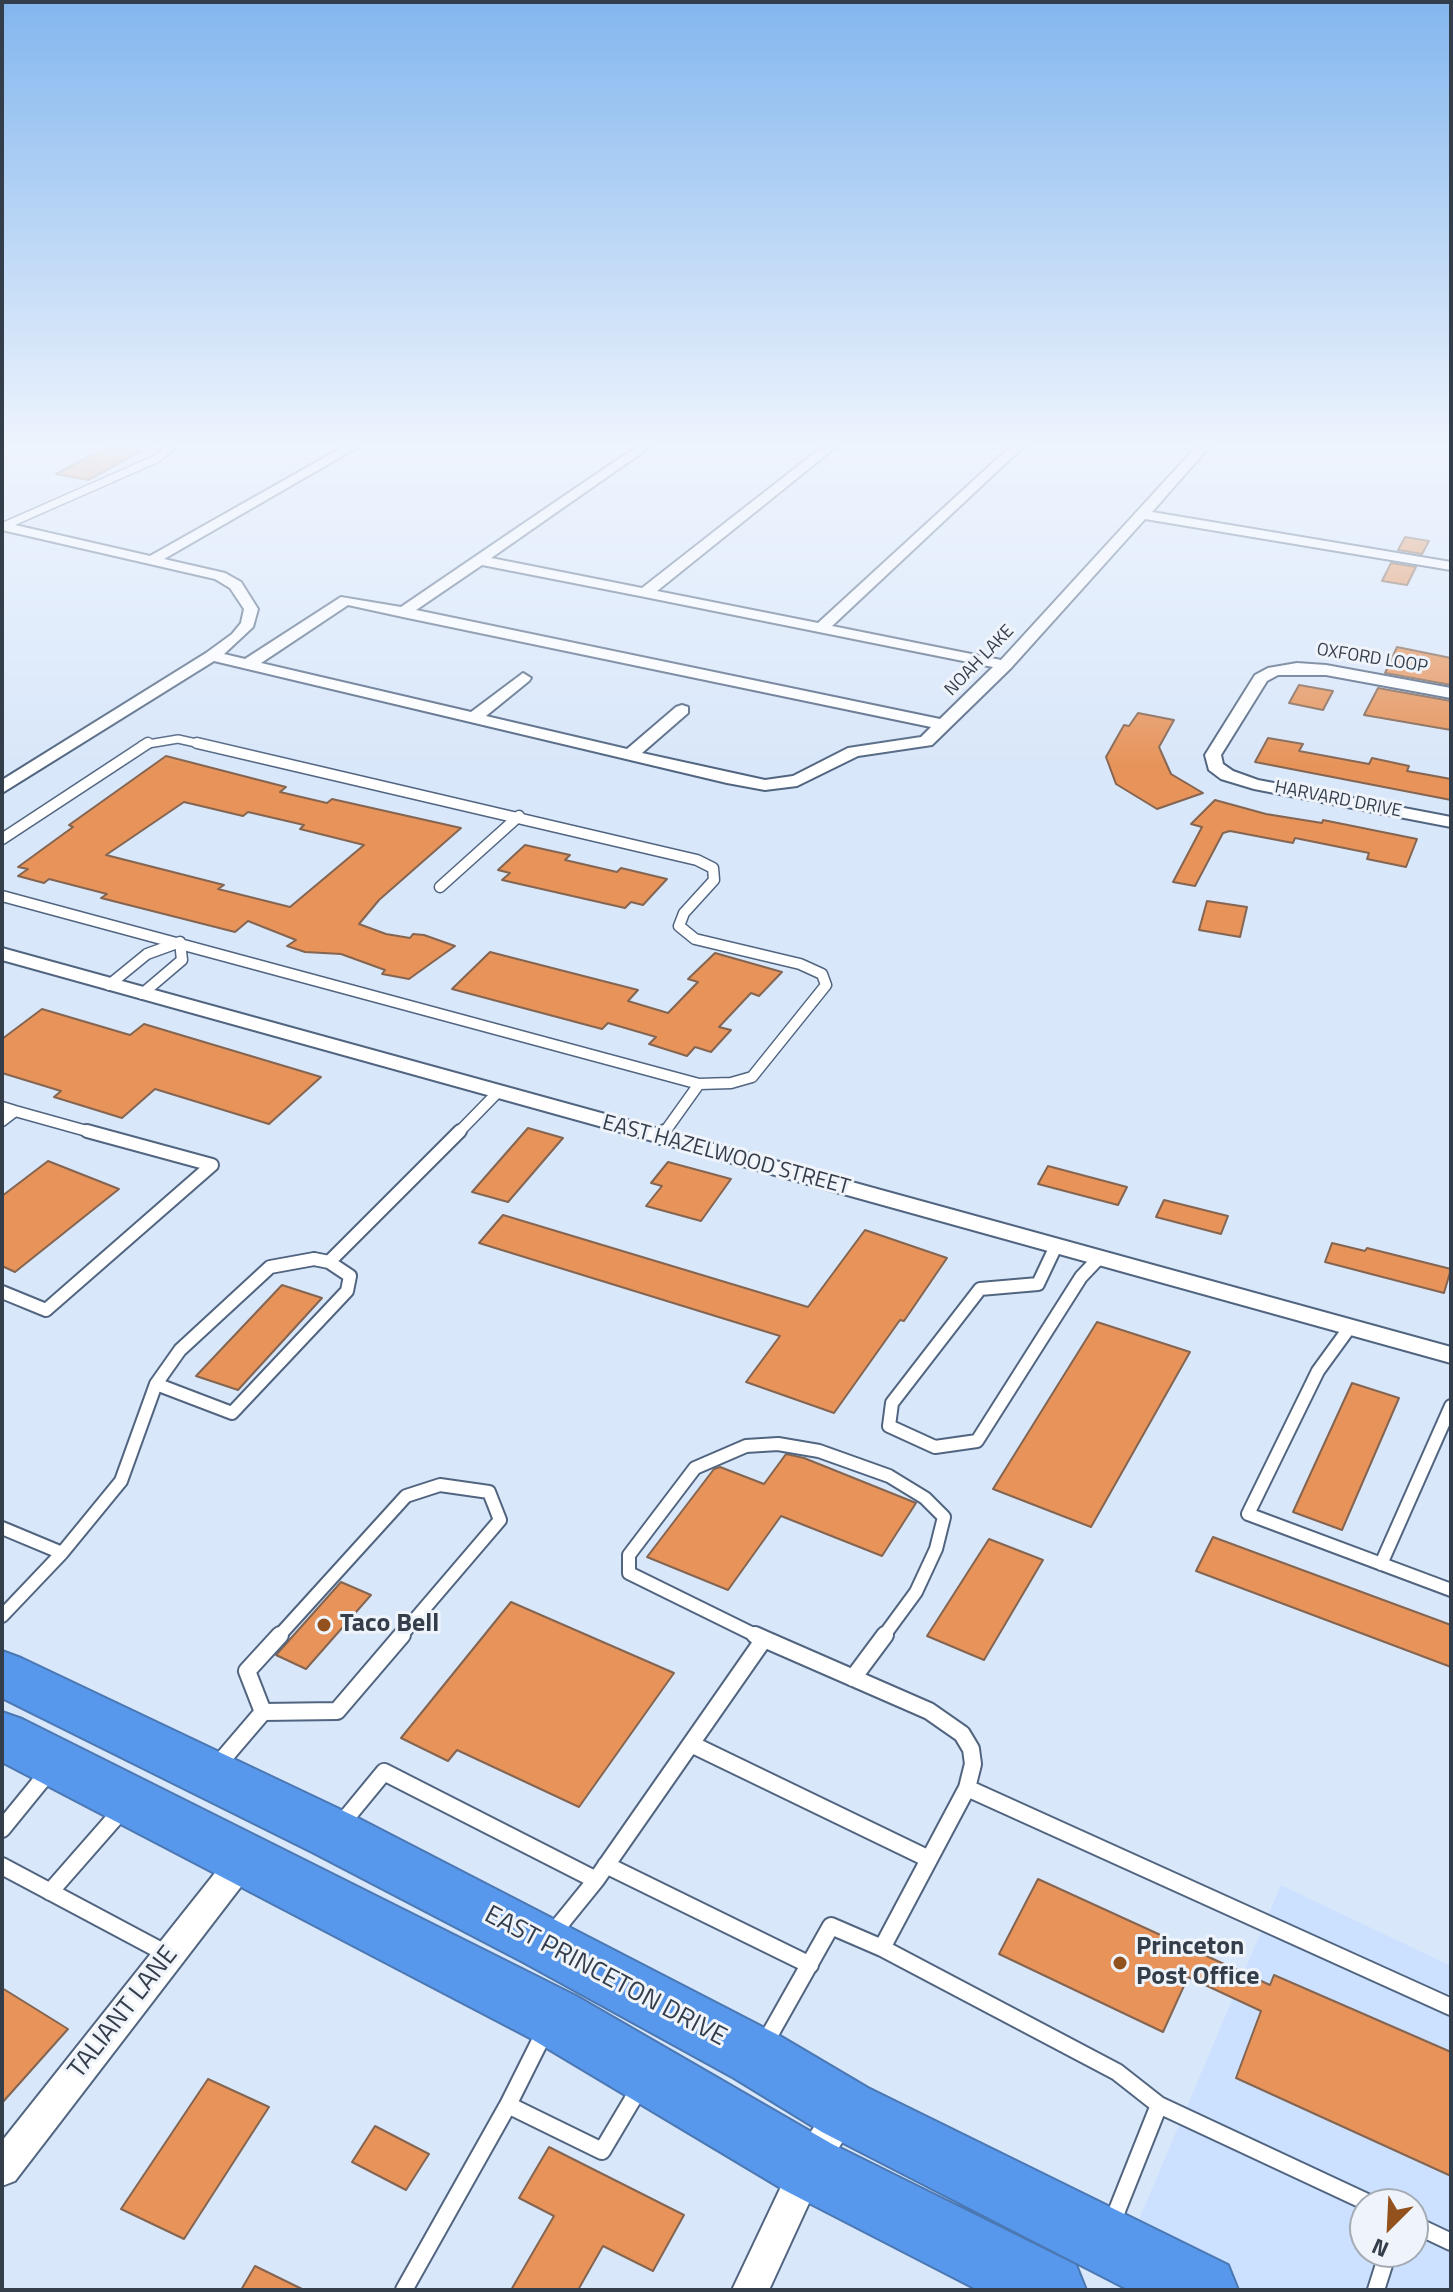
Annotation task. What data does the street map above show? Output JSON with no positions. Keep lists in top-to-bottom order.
{
  "streets": {
    "highway": ["EAST PRINCETON DRIVE"],
    "street": [
      "OXFORD LOOP",
      "NOAH LAKE",
      "HARVARD DRIVE",
      "EAST HAZELWOOD STREET",
      "TALIANT LANE"
    ]
  },
  "crossings": [
    ["OXFORD LOOP", "HARVARD DRIVE"],
    ["EAST PRINCETON DRIVE", "TALIANT LANE"]
  ],
  "places": ["Taco Bell", "Princeton Post Office"],
  "north": "bottom left"
}
